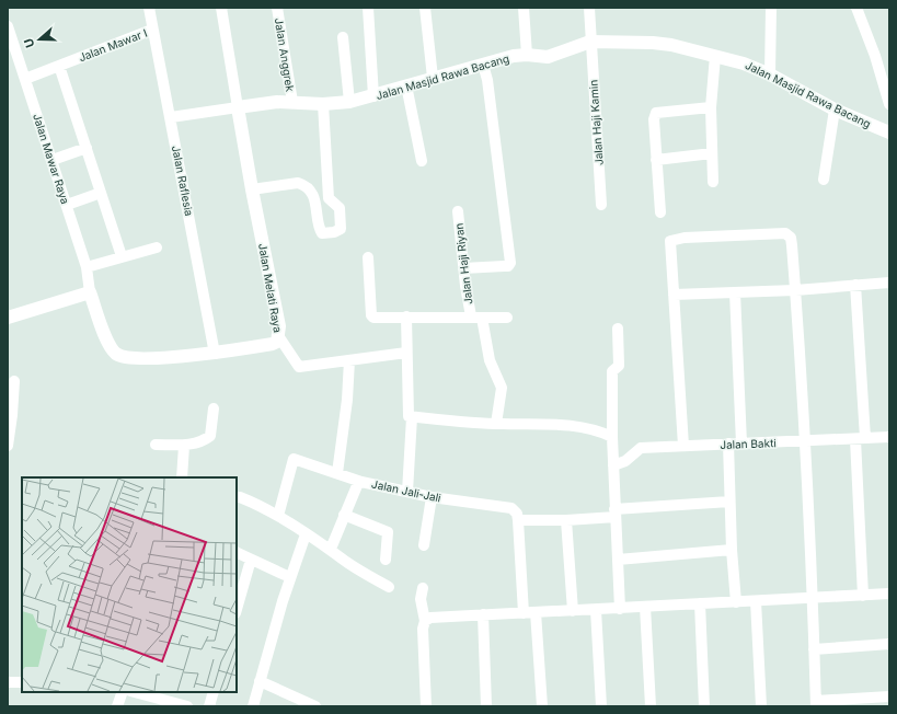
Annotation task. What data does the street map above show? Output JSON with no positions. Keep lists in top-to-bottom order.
{
  "streets": {
    "street": [
      "Jalan Mawar I",
      "Jalan Anggrek",
      "Jalan Masjid Rawa Bacang",
      "Jalan Haji Kamin",
      "Jalan Mawar Raya",
      "Jalan Raflesia",
      "Jalan Haji Riyan",
      "Jalan Melati Raya",
      "Jalan Bakti",
      "Jalan Jali-Jali"
    ]
  },
  "crossings": [
    ["Jalan Mawar I", "Jalan Mawar Raya"],
    ["Jalan Mawar I", "Jalan Raflesia"],
    ["Jalan Anggrek", "Jalan Masjid Rawa Bacang"],
    ["Jalan Masjid Rawa Bacang", "Jalan Haji Kamin"],
    ["Jalan Masjid Rawa Bacang", "Jalan Melati Raya"],
    ["Jalan Mawar Raya", "Jalan Melati Raya"],
    ["Jalan Raflesia", "Jalan Melati Raya"]
  ],
  "north": "left"
}
